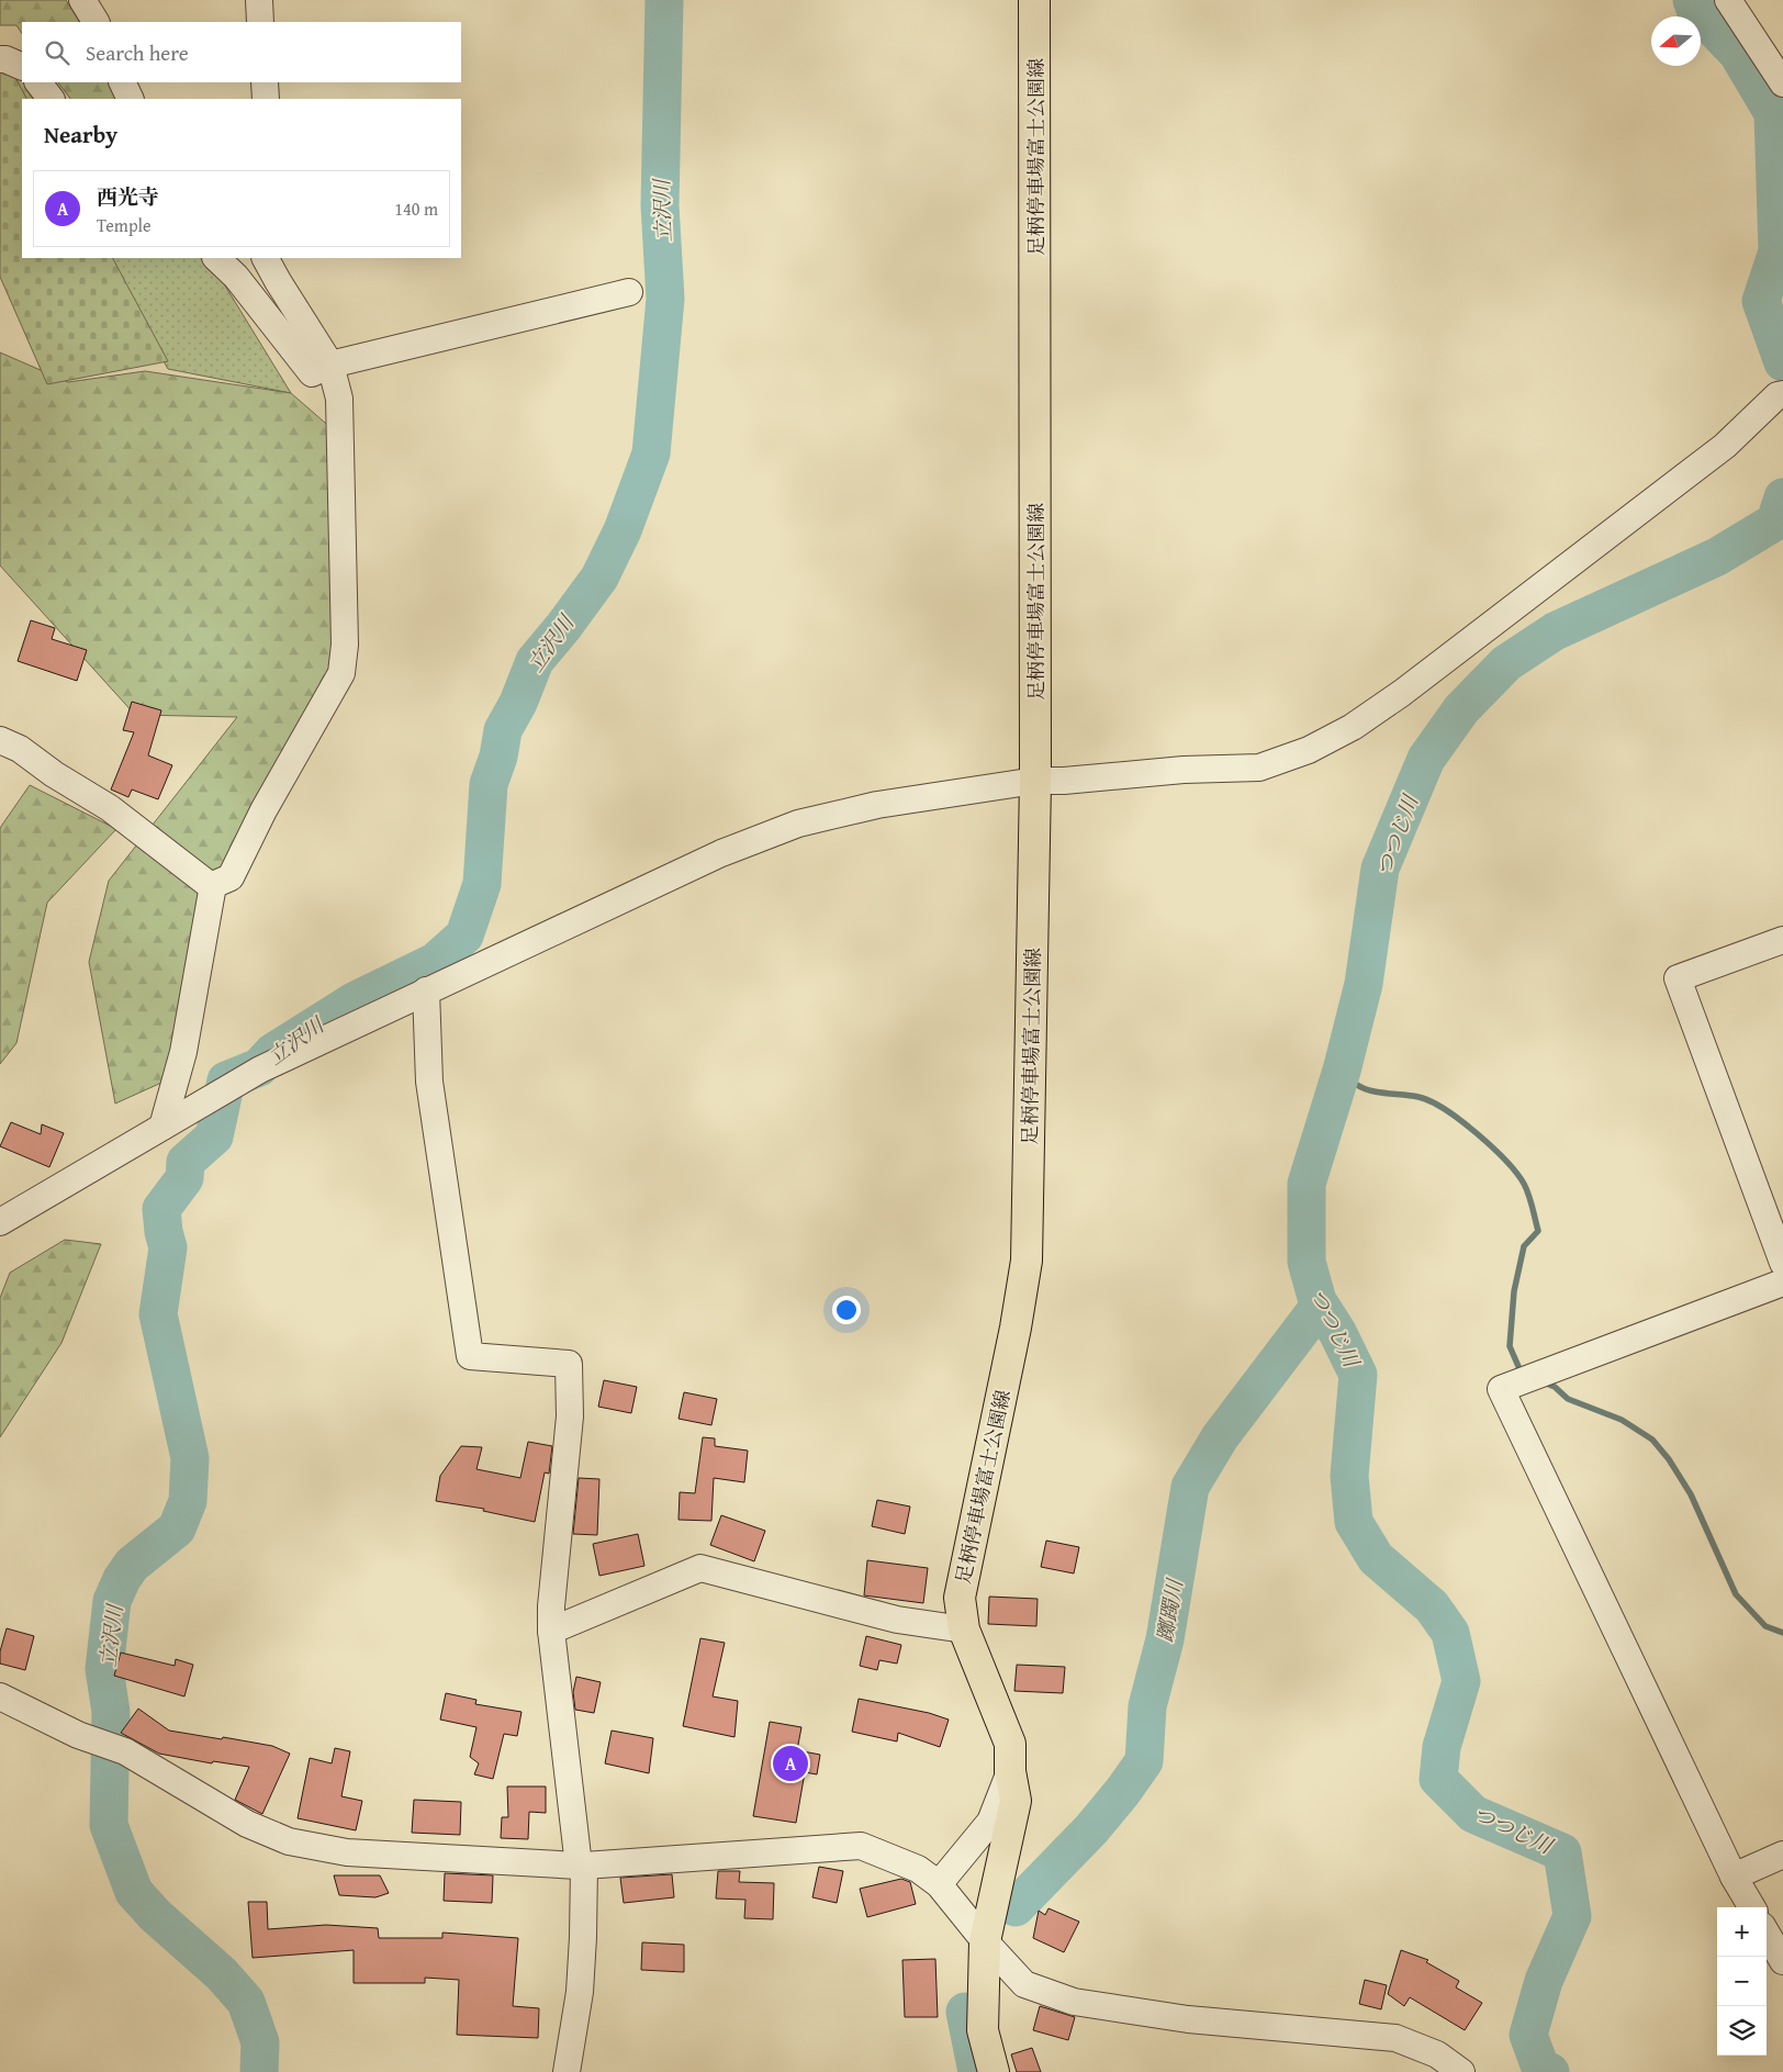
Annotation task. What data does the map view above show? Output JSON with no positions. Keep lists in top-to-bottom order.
{
  "streets": {
    "main road": ["足柄停車場富士公園線"]
  },
  "water": ["立沢川", "つつじ川", "躑躅川"],
  "north": "left",
  "page": {
    "search": "Search here",
    "heading": "Nearby",
    "list": [
      {
        "mark": "A",
        "name": "西光寺",
        "note": "Temple",
        "value": "140 m"
      }
    ],
    "pins": "A",
    "map_buttons": ["+", "−"]
  }
}
